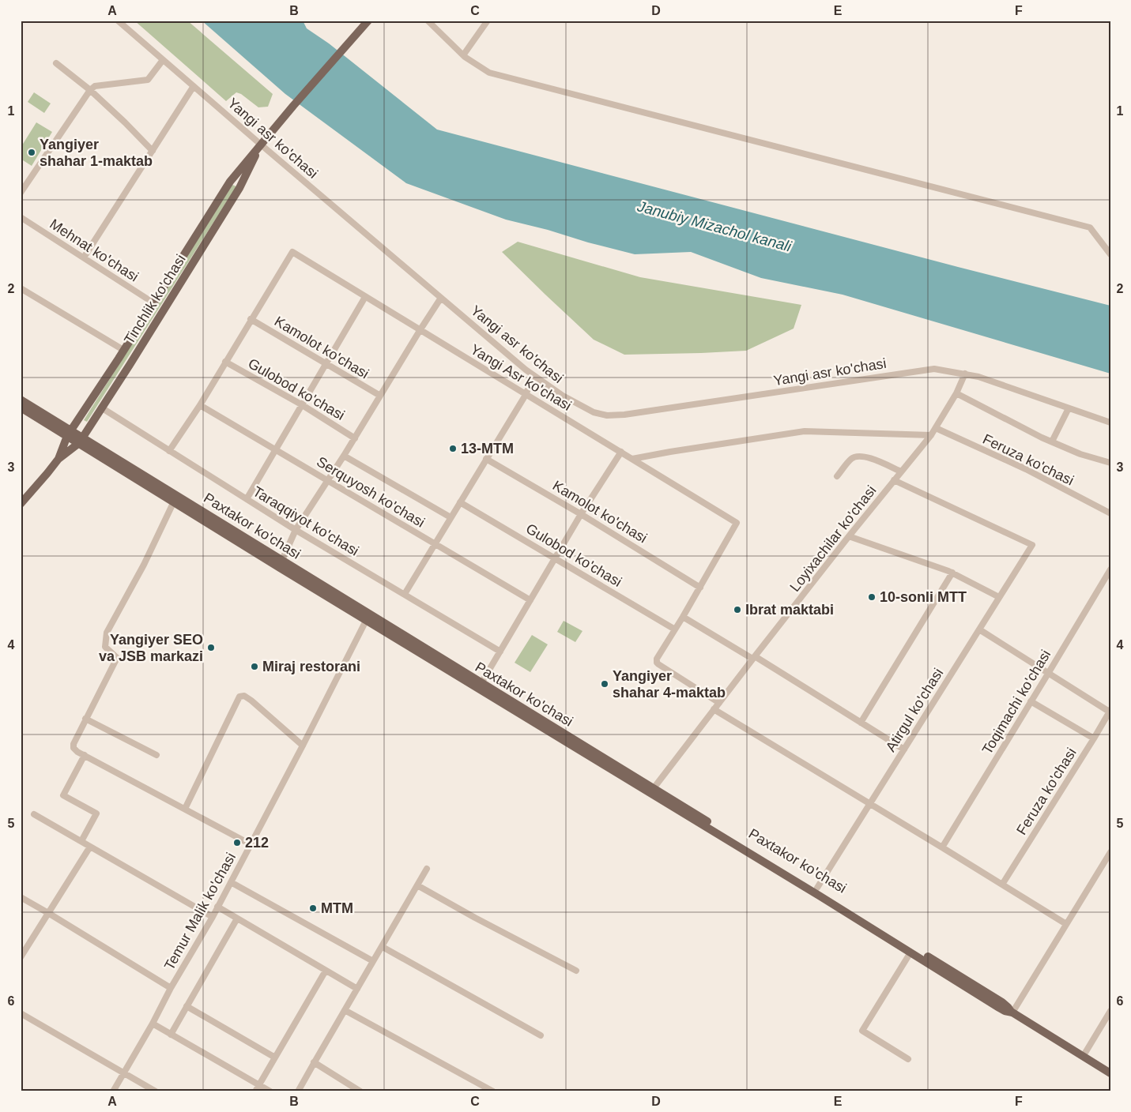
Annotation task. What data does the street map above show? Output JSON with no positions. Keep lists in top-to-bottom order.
{
  "streets": {
    "main road": ["Tinchlik ko'chasi", "Paxtakor ko'chasi"],
    "street": [
      "Yangi asr ko'chasi",
      "Mehnat ko'chasi",
      "Kamolot ko'chasi",
      "Yangi Asr ko'chasi",
      "Gulobod ko'chasi",
      "Feruza ko'chasi",
      "Serquyosh ko'chasi",
      "Taraqqiyot ko'chasi",
      "Loyixachilar ko'chasi",
      "Toqimachi ko'chasi",
      "Atirgul ko'chasi",
      "Temur Malik ko'chasi"
    ]
  },
  "crossings": [
    ["Yangi asr ko'chasi", "Tinchlik ko'chasi"],
    ["Yangi asr ko'chasi", "Loyixachilar ko'chasi"],
    ["Mehnat ko'chasi", "Tinchlik ko'chasi"],
    ["Tinchlik ko'chasi", "Taraqqiyot ko'chasi"],
    ["Tinchlik ko'chasi", "Paxtakor ko'chasi"],
    ["Kamolot ko'chasi", "Yangi Asr ko'chasi"],
    ["Feruza ko'chasi", "Loyixachilar ko'chasi"],
    ["Paxtakor ko'chasi", "Loyixachilar ko'chasi"],
    ["Paxtakor ko'chasi", "Atirgul ko'chasi"],
    ["Paxtakor ko'chasi", "Temur Malik ko'chasi"],
    ["Loyixachilar ko'chasi", "Atirgul ko'chasi"]
  ],
  "water": ["Janubiy Mizachol kanali"],
  "places": [
    "Yangiyer shahar 1-maktab",
    "13-MTM",
    "10-sonli MTT",
    "Ibrat maktabi",
    "Yangiyer SEO va JSB markazi",
    "Miraj restorani",
    "Yangiyer shahar 4-maktab",
    "212",
    "MTM"
  ],
  "grid": {
    "columns": [
      "A",
      "B",
      "C",
      "D",
      "E",
      "F"
    ],
    "rows": [
      "1",
      "2",
      "3",
      "4",
      "5",
      "6"
    ]
  }
}
